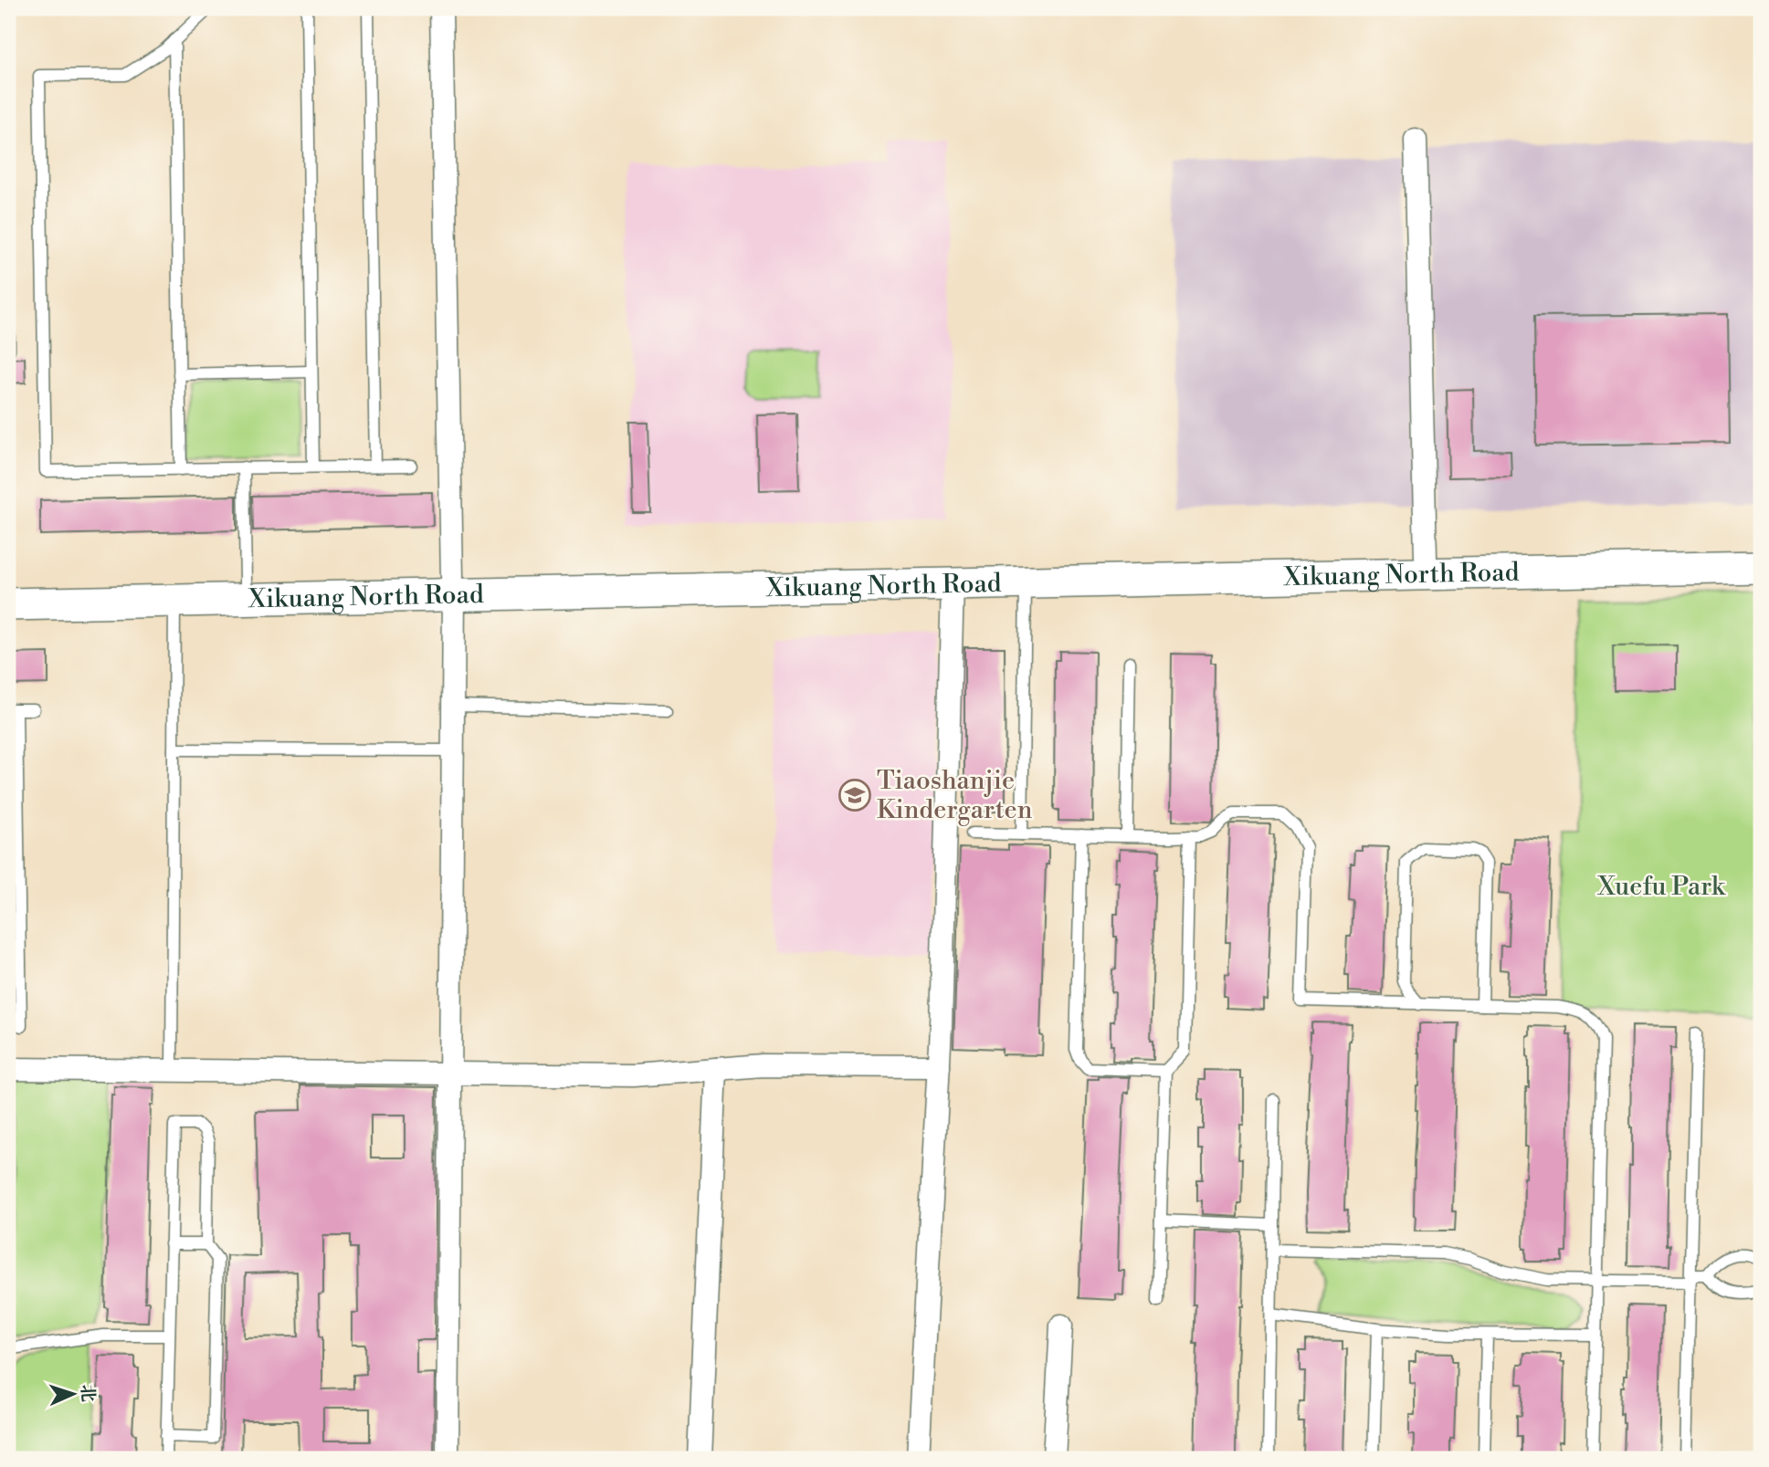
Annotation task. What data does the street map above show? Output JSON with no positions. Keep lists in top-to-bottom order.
{
  "streets": {
    "main road": ["Xikuang North Road"]
  },
  "parks": ["Xuefu Park"],
  "places": {
    "school or university": ["Tiaoshanjie Kindergarten"]
  },
  "north": "right"
}
